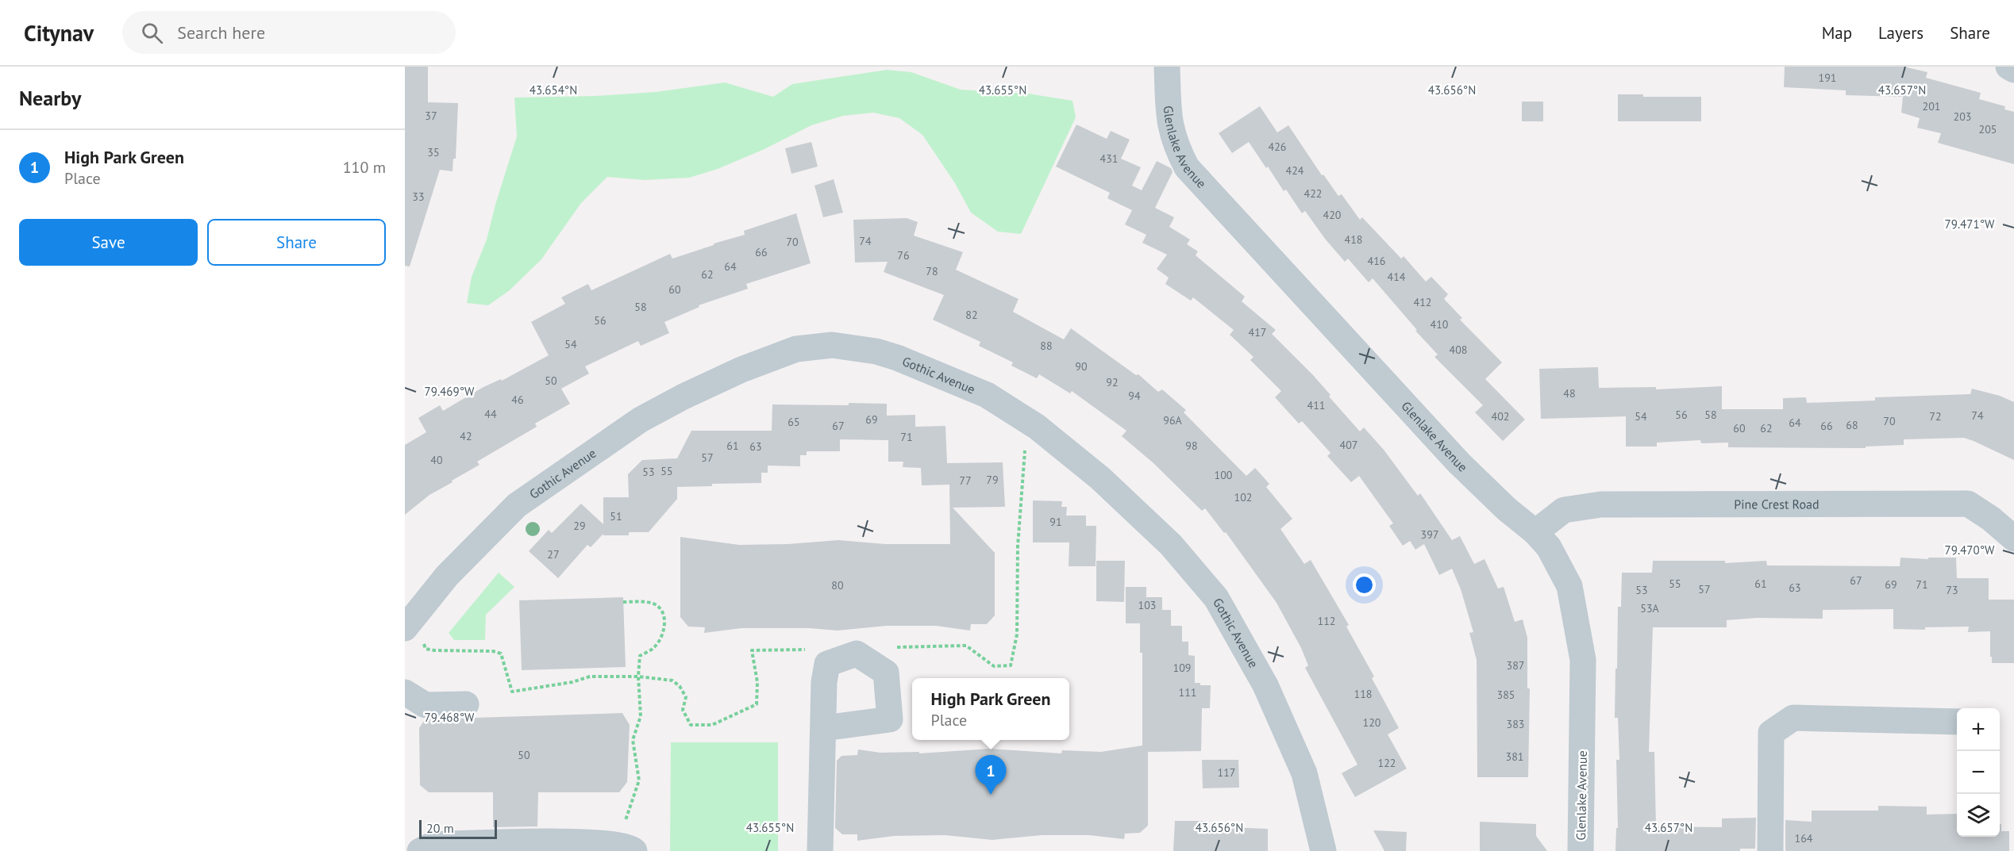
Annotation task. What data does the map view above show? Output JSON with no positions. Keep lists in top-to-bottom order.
{
  "streets": {
    "street": ["Glenlake Avenue", "Gothic Avenue", "Pine Crest Road"]
  },
  "crossings": [
    ["Glenlake Avenue", "Pine Crest Road"]
  ],
  "house_numbers": [
    "191",
    "201",
    "37",
    "203",
    "205",
    "426",
    "35",
    "431",
    "424",
    "422",
    "33",
    "420",
    "418",
    "74",
    "70",
    "66",
    "76",
    "416",
    "64",
    "78",
    "62",
    "414",
    "60",
    "412",
    "58",
    "82",
    "56",
    "410",
    "417",
    "54",
    "88",
    "408",
    "90",
    "50",
    "92",
    "48",
    "94",
    "46",
    "411",
    "44",
    "56",
    "58",
    "74",
    "402",
    "54",
    "72",
    "69",
    "96A",
    "70",
    "65",
    "64",
    "68",
    "67",
    "66",
    "60",
    "62",
    "42",
    "71",
    "407",
    "61",
    "98",
    "63",
    "57",
    "40",
    "55",
    "53",
    "100",
    "79",
    "77",
    "102",
    "51",
    "91",
    "29",
    "397",
    "27",
    "67",
    "55",
    "61",
    "69",
    "71",
    "80",
    "63",
    "57",
    "53",
    "73",
    "103",
    "53A",
    "112",
    "387",
    "109",
    "111",
    "118",
    "385",
    "120",
    "383",
    "50",
    "381",
    "122",
    "117",
    "164"
  ],
  "scale_bar": "20 m",
  "page": {
    "header": "Citynav",
    "search": "Search here",
    "nav": ["Map", "Layers", "Share"],
    "heading": "Nearby",
    "list": [
      {
        "mark": "1",
        "name": "High Park Green",
        "note": "Place",
        "value": "110 m"
      }
    ],
    "buttons": ["Save", "Share"],
    "popup": ["High Park Green", "Place"],
    "map_buttons": ["+", "−"],
    "pins": "1",
    "scale": "20 m"
  },
  "coordinates": [
    "43.654°N",
    "43.655°N",
    "43.656°N",
    "43.657°N",
    "79.471°W",
    "79.469°W",
    "79.470°W",
    "79.468°W"
  ]
}
